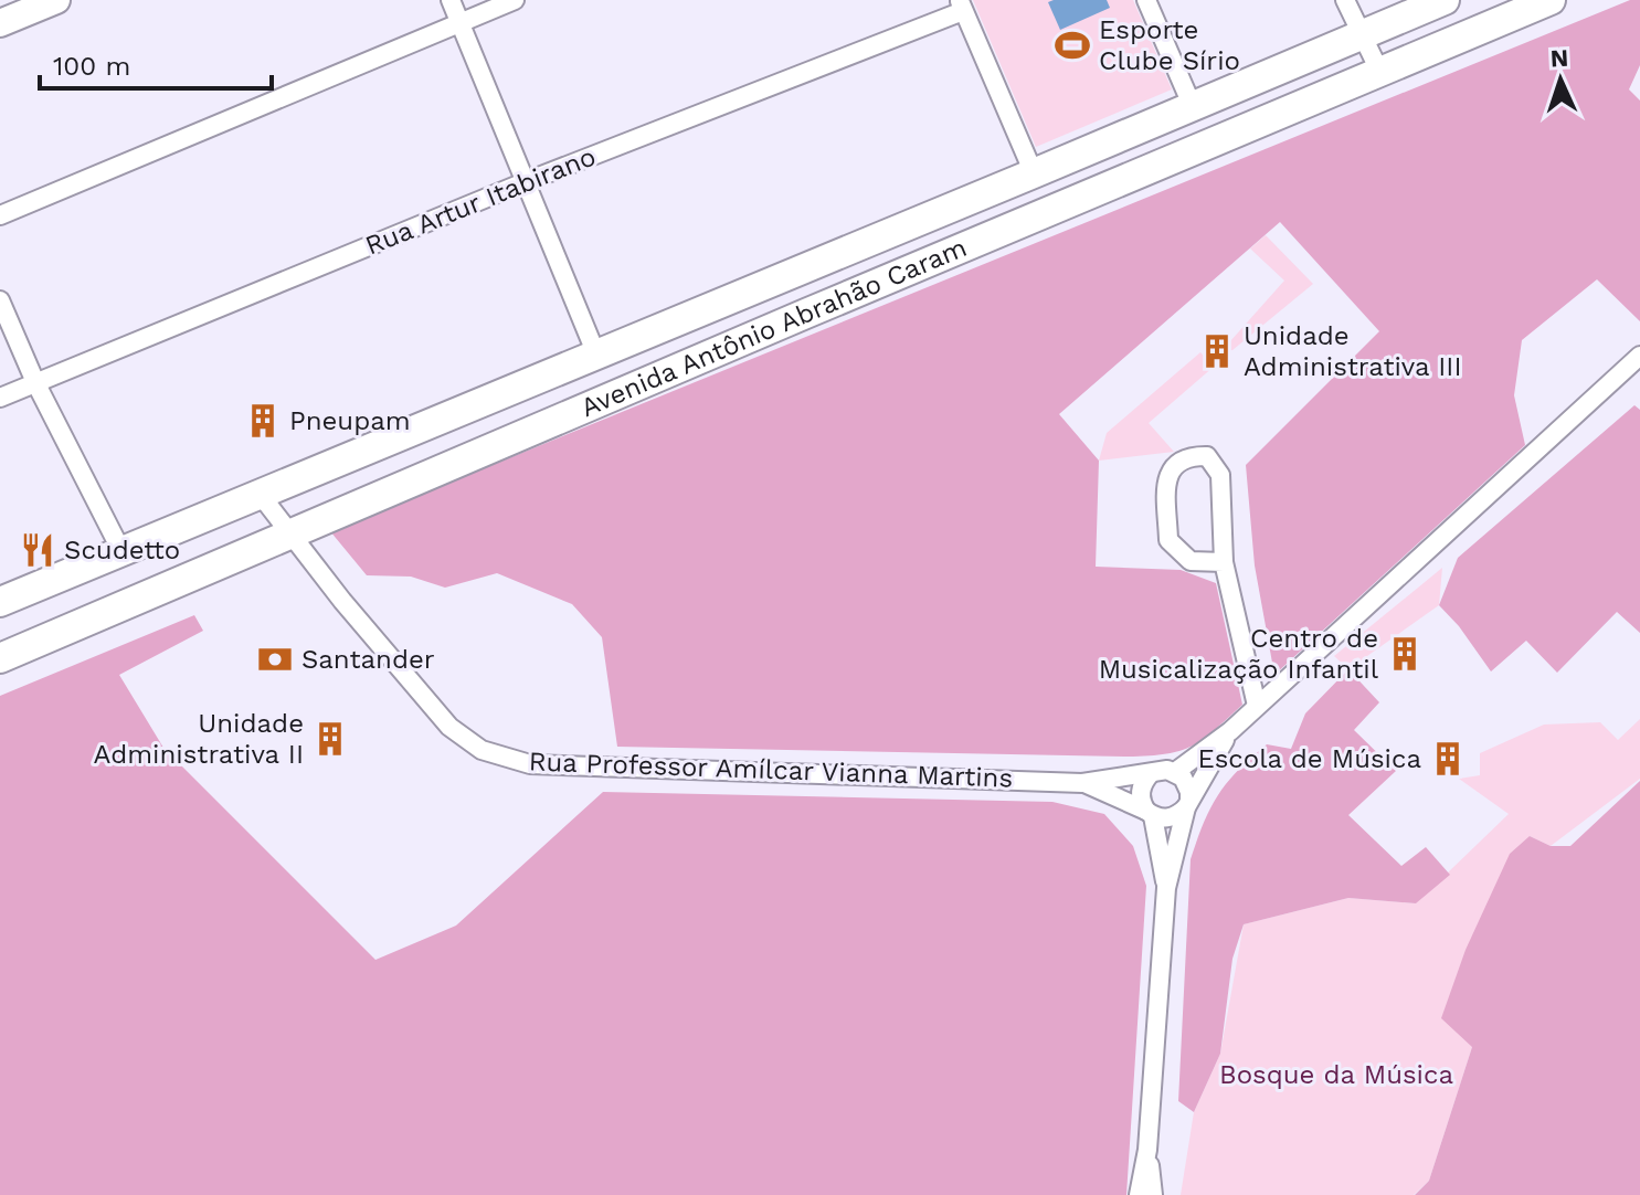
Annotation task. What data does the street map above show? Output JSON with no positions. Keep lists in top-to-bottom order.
{
  "streets": {
    "main road": ["Avenida Antônio Abrahão Caram"],
    "street": ["Rua Artur Itabirano", "Rua Professor Amílcar Vianna Martins"]
  },
  "crossings": [
    ["Avenida Antônio Abrahão Caram", "Rua Professor Amílcar Vianna Martins"]
  ],
  "parks": ["Bosque da Música"],
  "places": {
    "sports": ["Esporte Clube Sírio"],
    "building": [
      "Unidade Administrativa III",
      "Pneupam",
      "Centro de Musicalização Infantil",
      "Unidade Administrativa II",
      "Escola de Música"
    ],
    "restaurant": ["Scudetto"],
    "bank": ["Santander"]
  },
  "scale_bar": "100 m",
  "north": "top"
}
